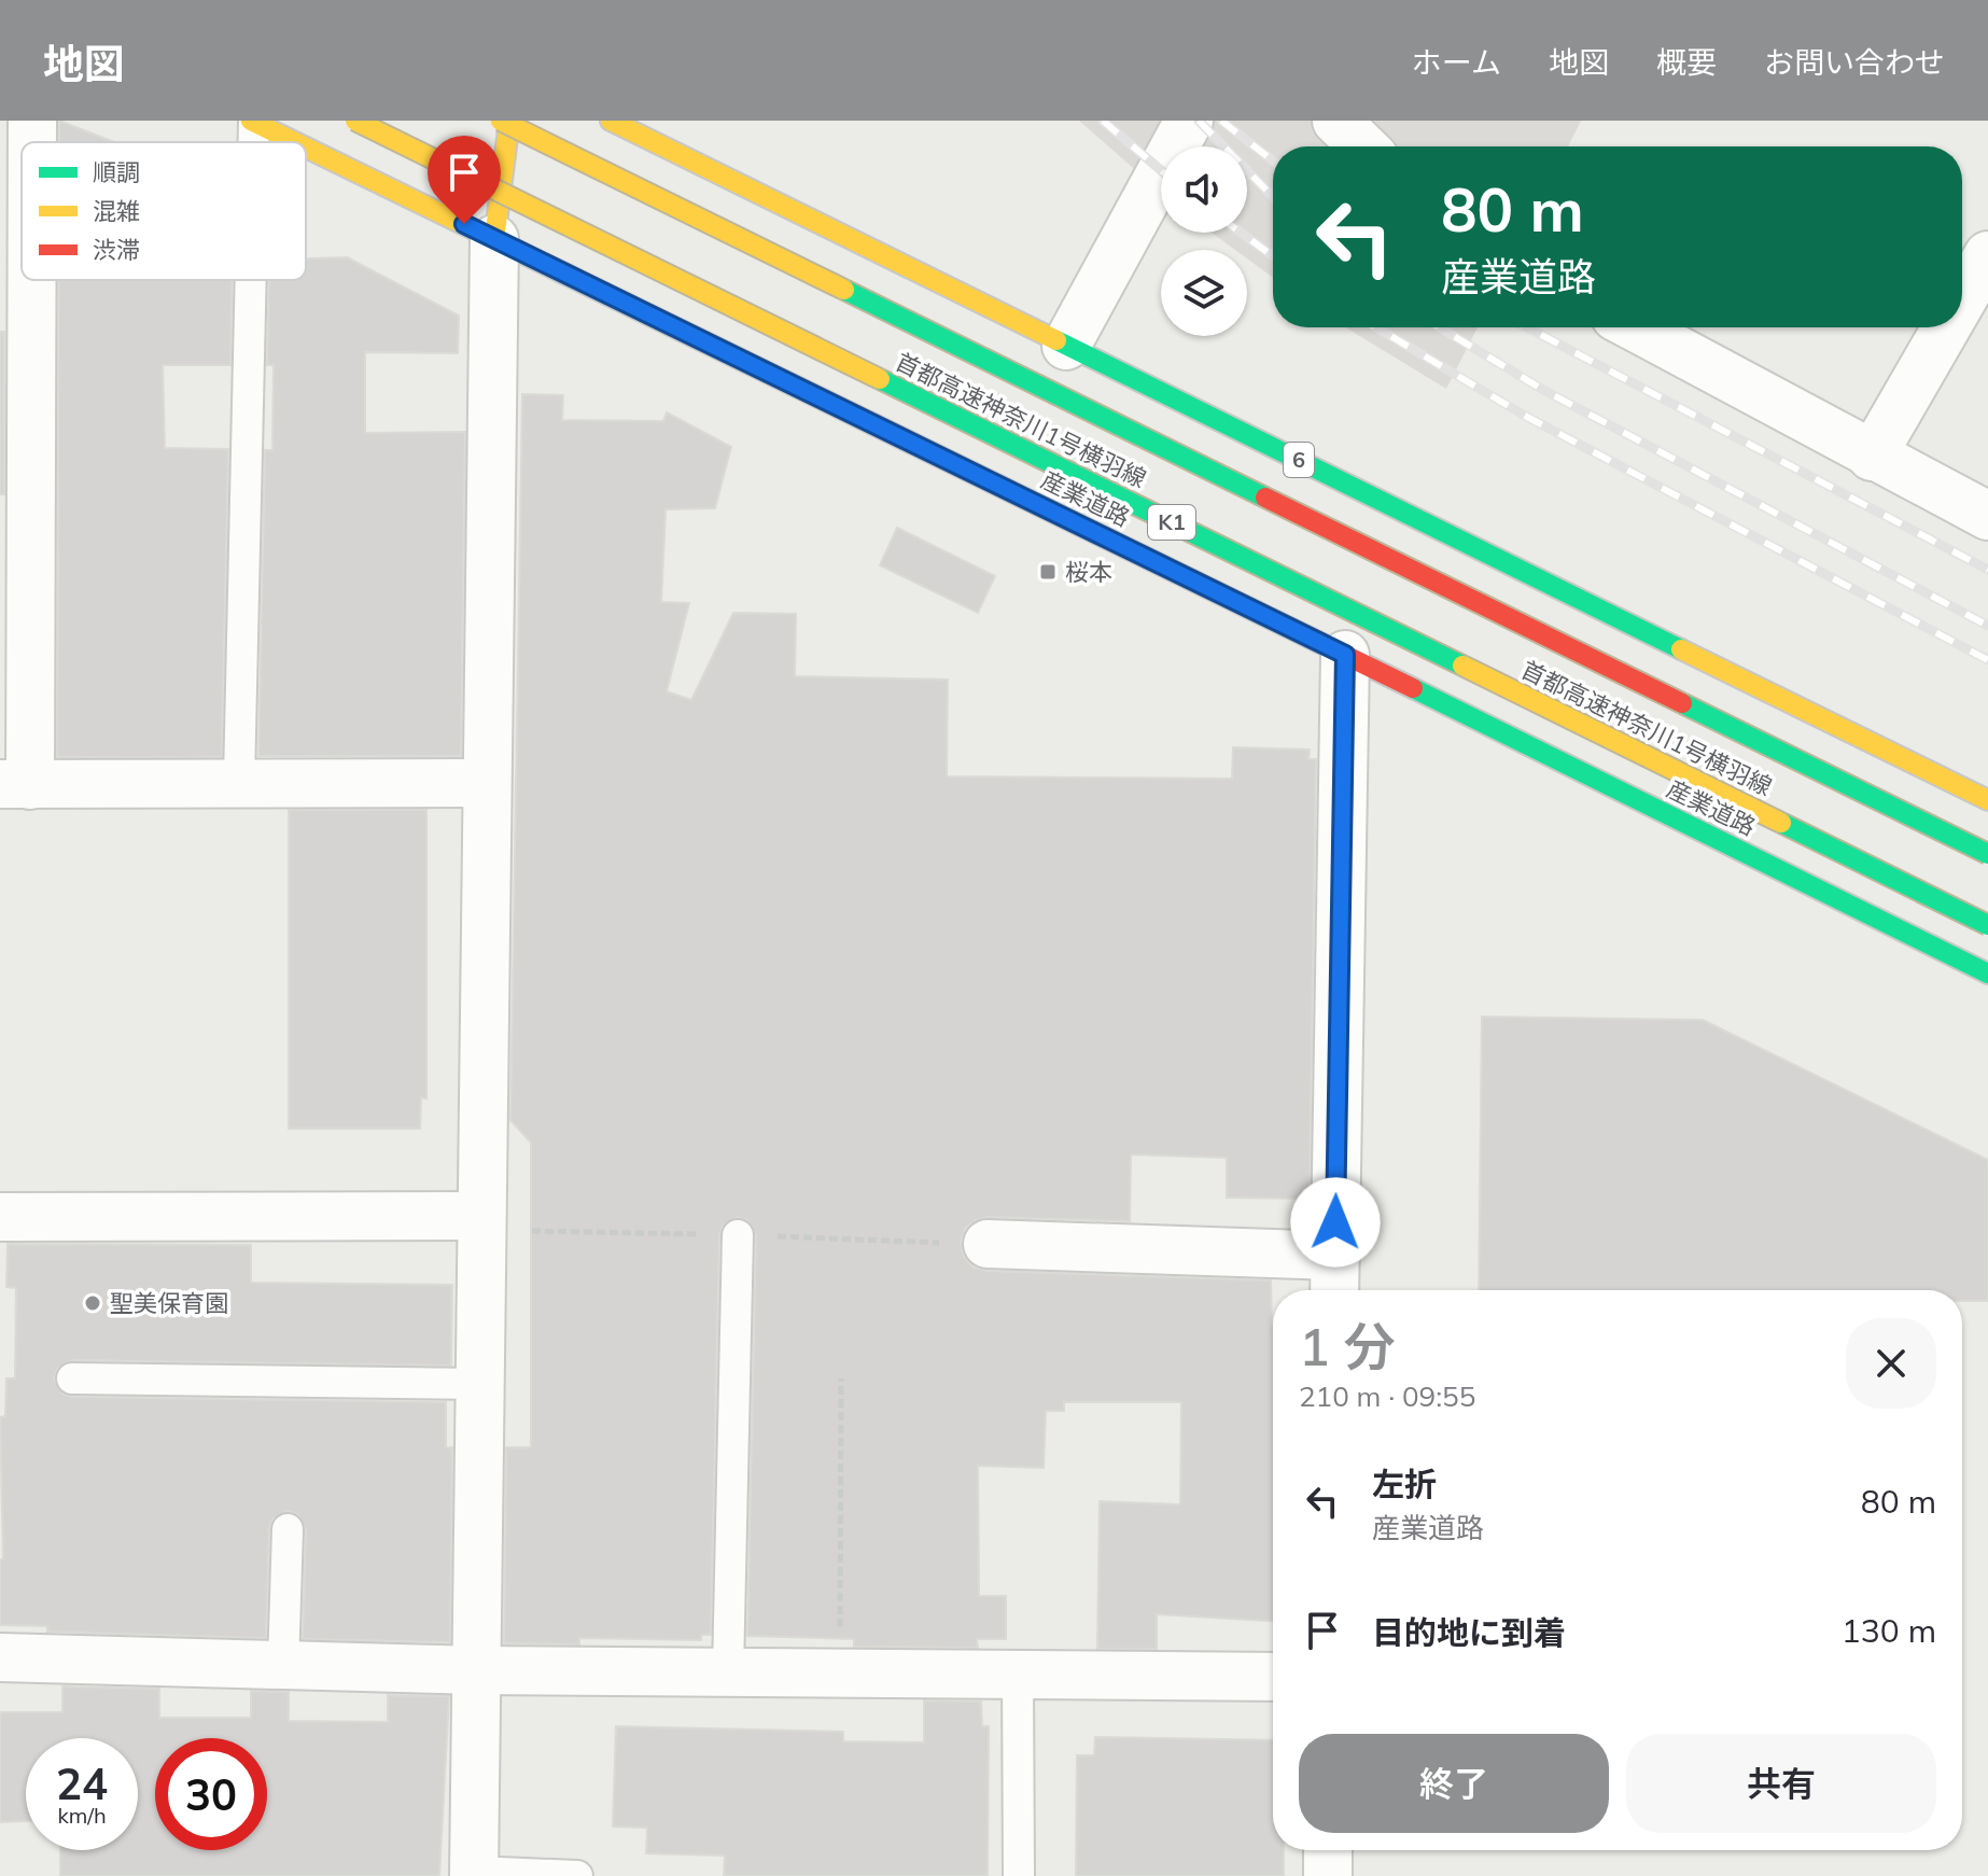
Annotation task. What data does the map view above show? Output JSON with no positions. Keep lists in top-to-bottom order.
{
  "streets": {
    "main road": [
      "首都高速神奈川1号横羽線",
      "6",
      "産業道路",
      "K1"
    ]
  },
  "places": {
    "transit": ["桜本"],
    "other": ["聖美保育園"]
  },
  "legend": ["順調", "混雑", "渋滞"],
  "page": {
    "header": "地図",
    "nav": [
      "ホーム",
      "地図",
      "概要",
      "お問い合わせ"
    ],
    "turn": ["80 m", "産業道路"],
    "heading": ["1 分", "210 m · 09:55"],
    "list": [
      {
        "name": "左折",
        "note": "産業道路",
        "value": "80 m"
      },
      {
        "name": "目的地に到着",
        "value": "130 m"
      }
    ],
    "buttons": ["終了", "共有"],
    "speed": "24 km/h",
    "limit": "30"
  }
}
